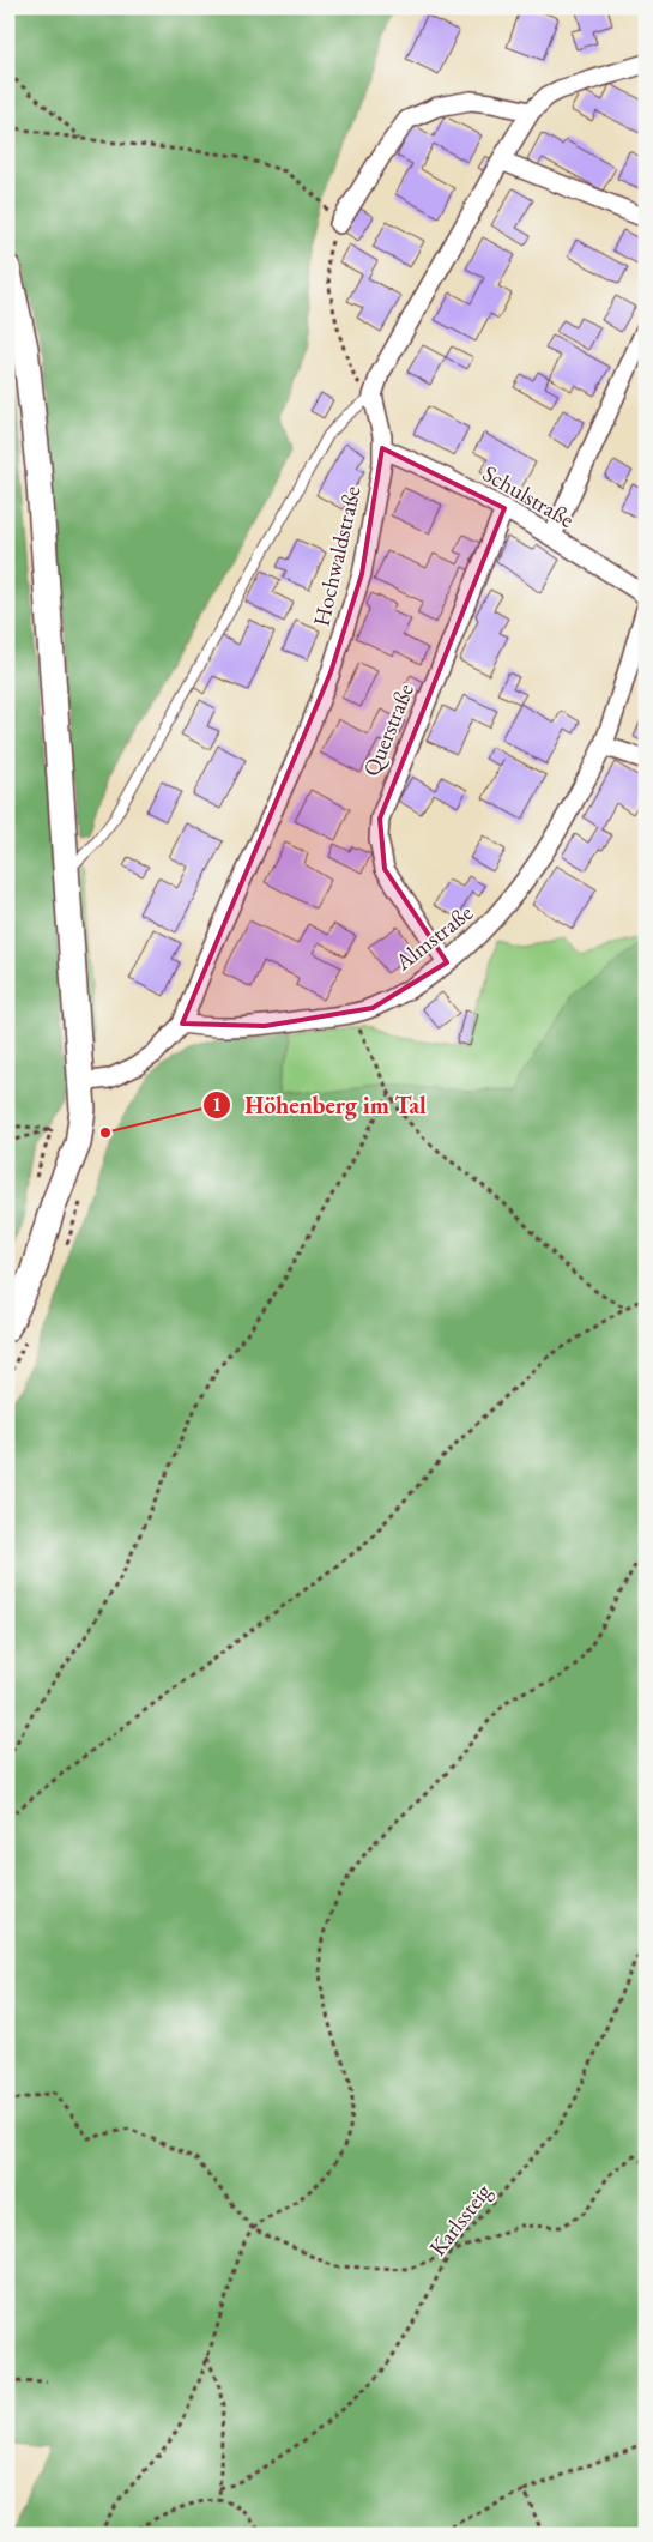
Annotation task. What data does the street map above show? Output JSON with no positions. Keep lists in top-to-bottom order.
{
  "streets": {
    "street": [
      "Schulstraße",
      "Hochwaldstraße",
      "Querstraße",
      "Almstraße"
    ],
    "path": ["Karlssteig"]
  },
  "crossings": [
    ["Schulstraße", "Hochwaldstraße"],
    ["Schulstraße", "Querstraße"],
    ["Hochwaldstraße", "Almstraße"],
    ["Querstraße", "Almstraße"]
  ],
  "places": ["Höhenberg im Tal"]
}
